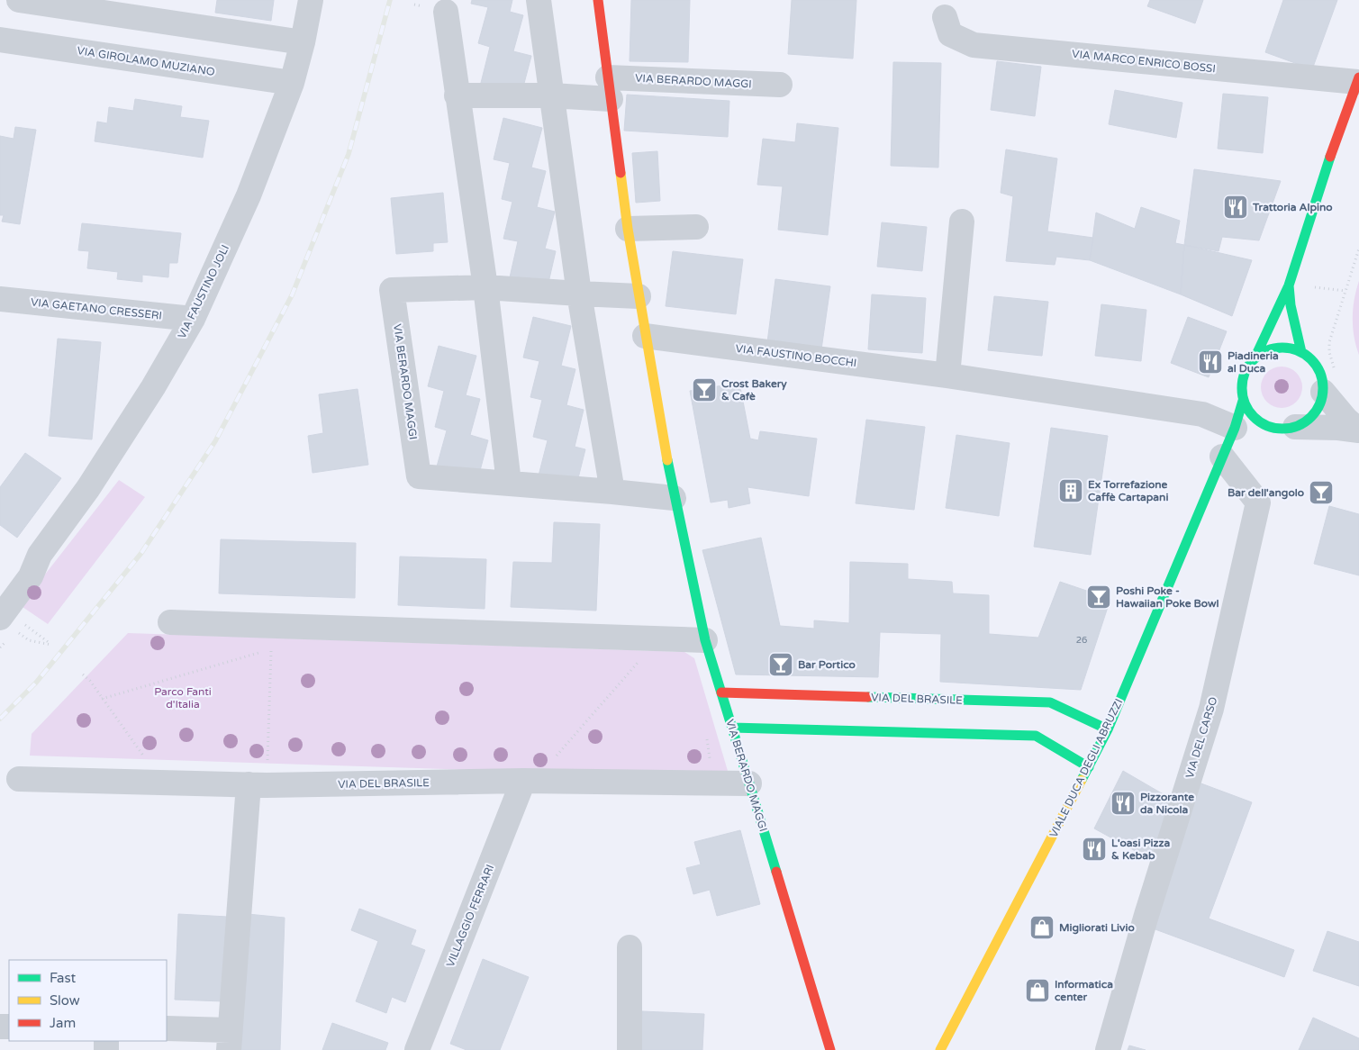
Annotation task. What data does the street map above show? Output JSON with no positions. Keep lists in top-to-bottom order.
{
  "streets": {
    "street": [
      "VIA GIROLAMO MUZIANO",
      "VIA MARCO ENRICO BOSSI",
      "VIA BERARDO MAGGI",
      "VIA FAUSTINO JOLI",
      "VIA GAETANO CRESSERI",
      "VIA FAUSTINO BOCCHI",
      "VIA DEL BRASILE",
      "VIA DEL CARSO",
      "VIALE DUCA DEGLI ABRUZZI",
      "VILLAGGIO FERRARI"
    ]
  },
  "crossings": [
    ["VIA GIROLAMO MUZIANO", "VIA FAUSTINO JOLI"],
    ["VIA BERARDO MAGGI", "VIA FAUSTINO BOCCHI"],
    ["VIA BERARDO MAGGI", "VIA DEL BRASILE"],
    ["VIA FAUSTINO JOLI", "VIA GAETANO CRESSERI"],
    ["VIA FAUSTINO BOCCHI", "VIALE DUCA DEGLI ABRUZZI"],
    ["VIA DEL BRASILE", "VIALE DUCA DEGLI ABRUZZI"],
    ["VIA DEL BRASILE", "VILLAGGIO FERRARI"],
    ["VIA DEL CARSO", "VIALE DUCA DEGLI ABRUZZI"]
  ],
  "parks": ["Parco Fanti d'Italia"],
  "places": {
    "restaurant": [
      "Trattoria Alpino",
      "Piadineria al Duca",
      "Pizzorante da Nicola",
      "L'oasi Pizza & Kebab"
    ],
    "bar": [
      "Crost Bakery & Cafè",
      "Bar dell'angolo",
      "Poshi Poke - Hawaiian Poke Bowl",
      "Bar Portico"
    ],
    "building": ["Ex Torrefazione Caffè Cartapani"],
    "shop": ["Migliorati Livio", "Informatica center"]
  },
  "house_numbers": ["26"],
  "legend": ["Fast", "Slow", "Jam"]
}
